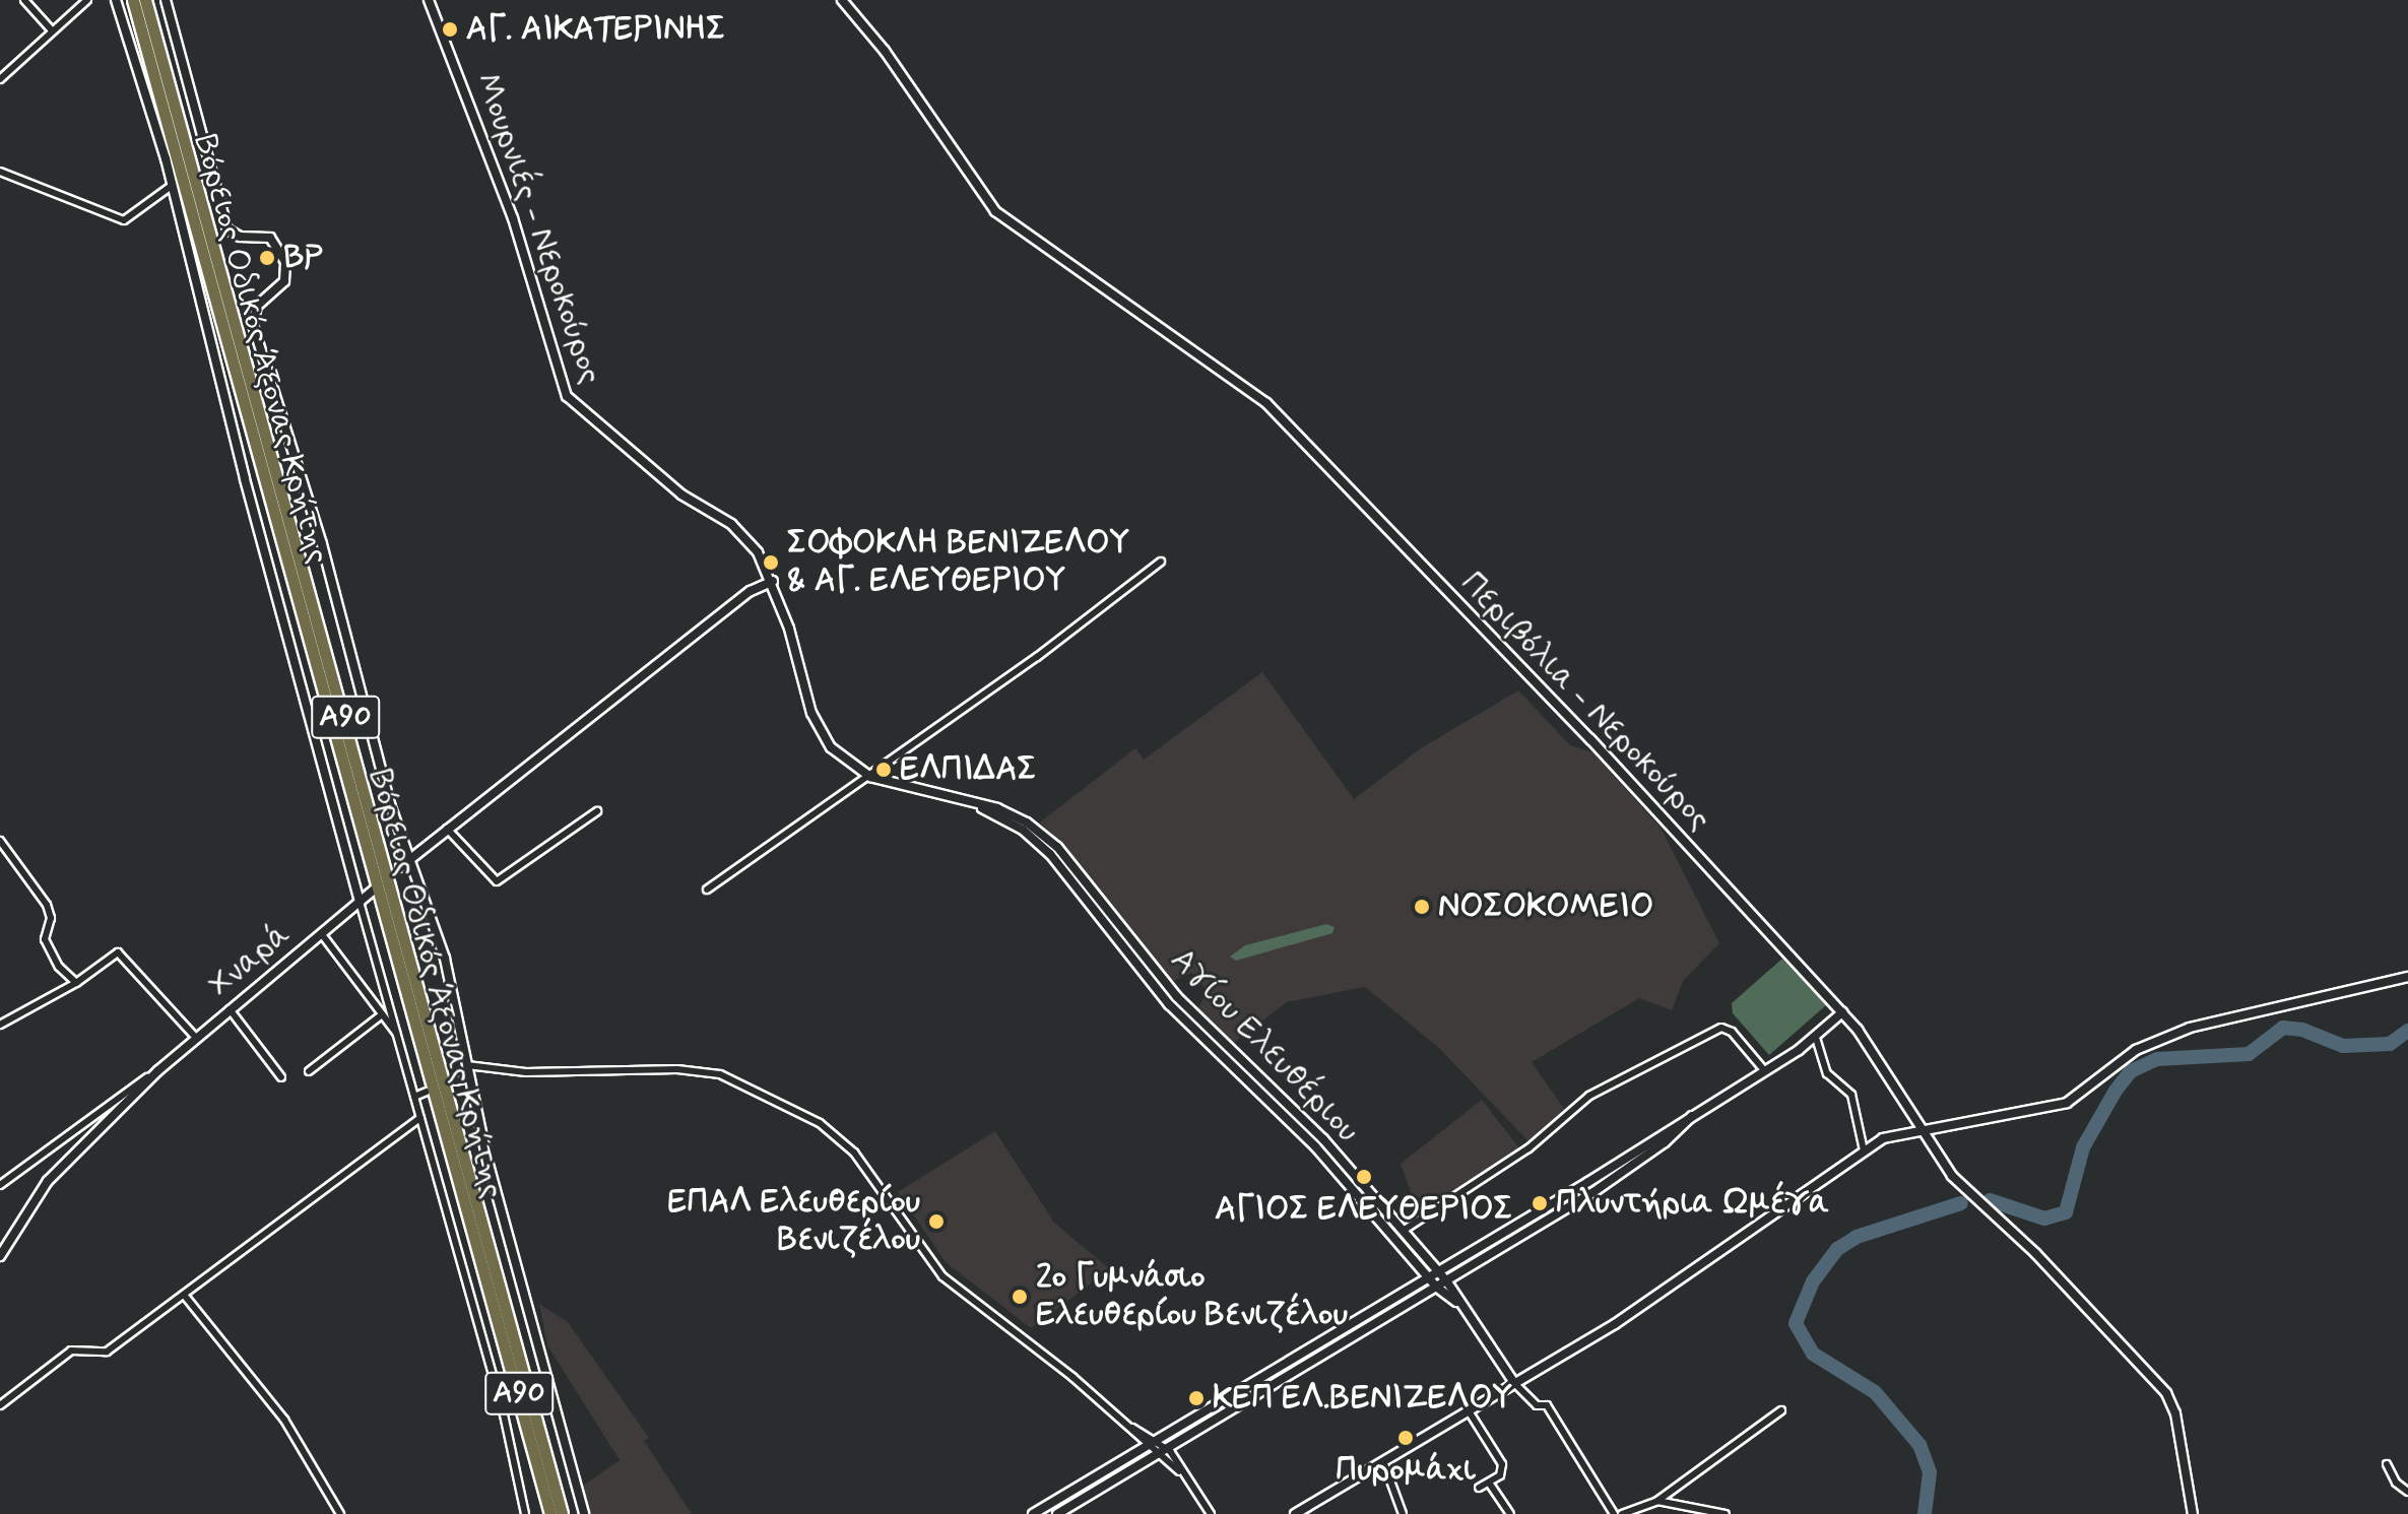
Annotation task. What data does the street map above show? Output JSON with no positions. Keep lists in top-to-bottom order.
{
  "streets": {
    "highway": ["Βόρειος Οδικός Άξονας Κρήτης", "Α90"],
    "main road": [
      "Μουρνιές - Νεροκούρος",
      "Περιβόλια - Νεροκούρος",
      "Χναρά",
      "Αγίου Ελευθέριου"
    ]
  },
  "crossings": [
    ["Μουρνιές - Νεροκούρος", "Αγίου Ελευθέριου"]
  ],
  "places": [
    "ΑΓ. ΑΙΚΑΤΕΡΙΝΗΣ",
    "BP",
    "ΣΟΦΟΚΛΗ ΒΕΝΙΖΕΛΟΥ & ΑΓ. ΕΛΕΥΘΕΡΙΟΥ",
    "ΕΛΠΙΔΑΣ",
    "ΝΟΣΟΚΟΜΕΙΟ",
    "ΑΓΙΟΣ ΕΛΕΥΘΕΡΙΟΣ",
    "Πλυντήρια Ωμέγα",
    "ΕΠΑΛ Ελευθερίου Βενιζέλου",
    "2ο Γυμνάσιο Ελευθερίου Βενιζέλου",
    "ΚΕΠ ΕΛ.ΒΕΝΙΖΕΛΟΥ",
    "Πυρομάχι"
  ]
}
